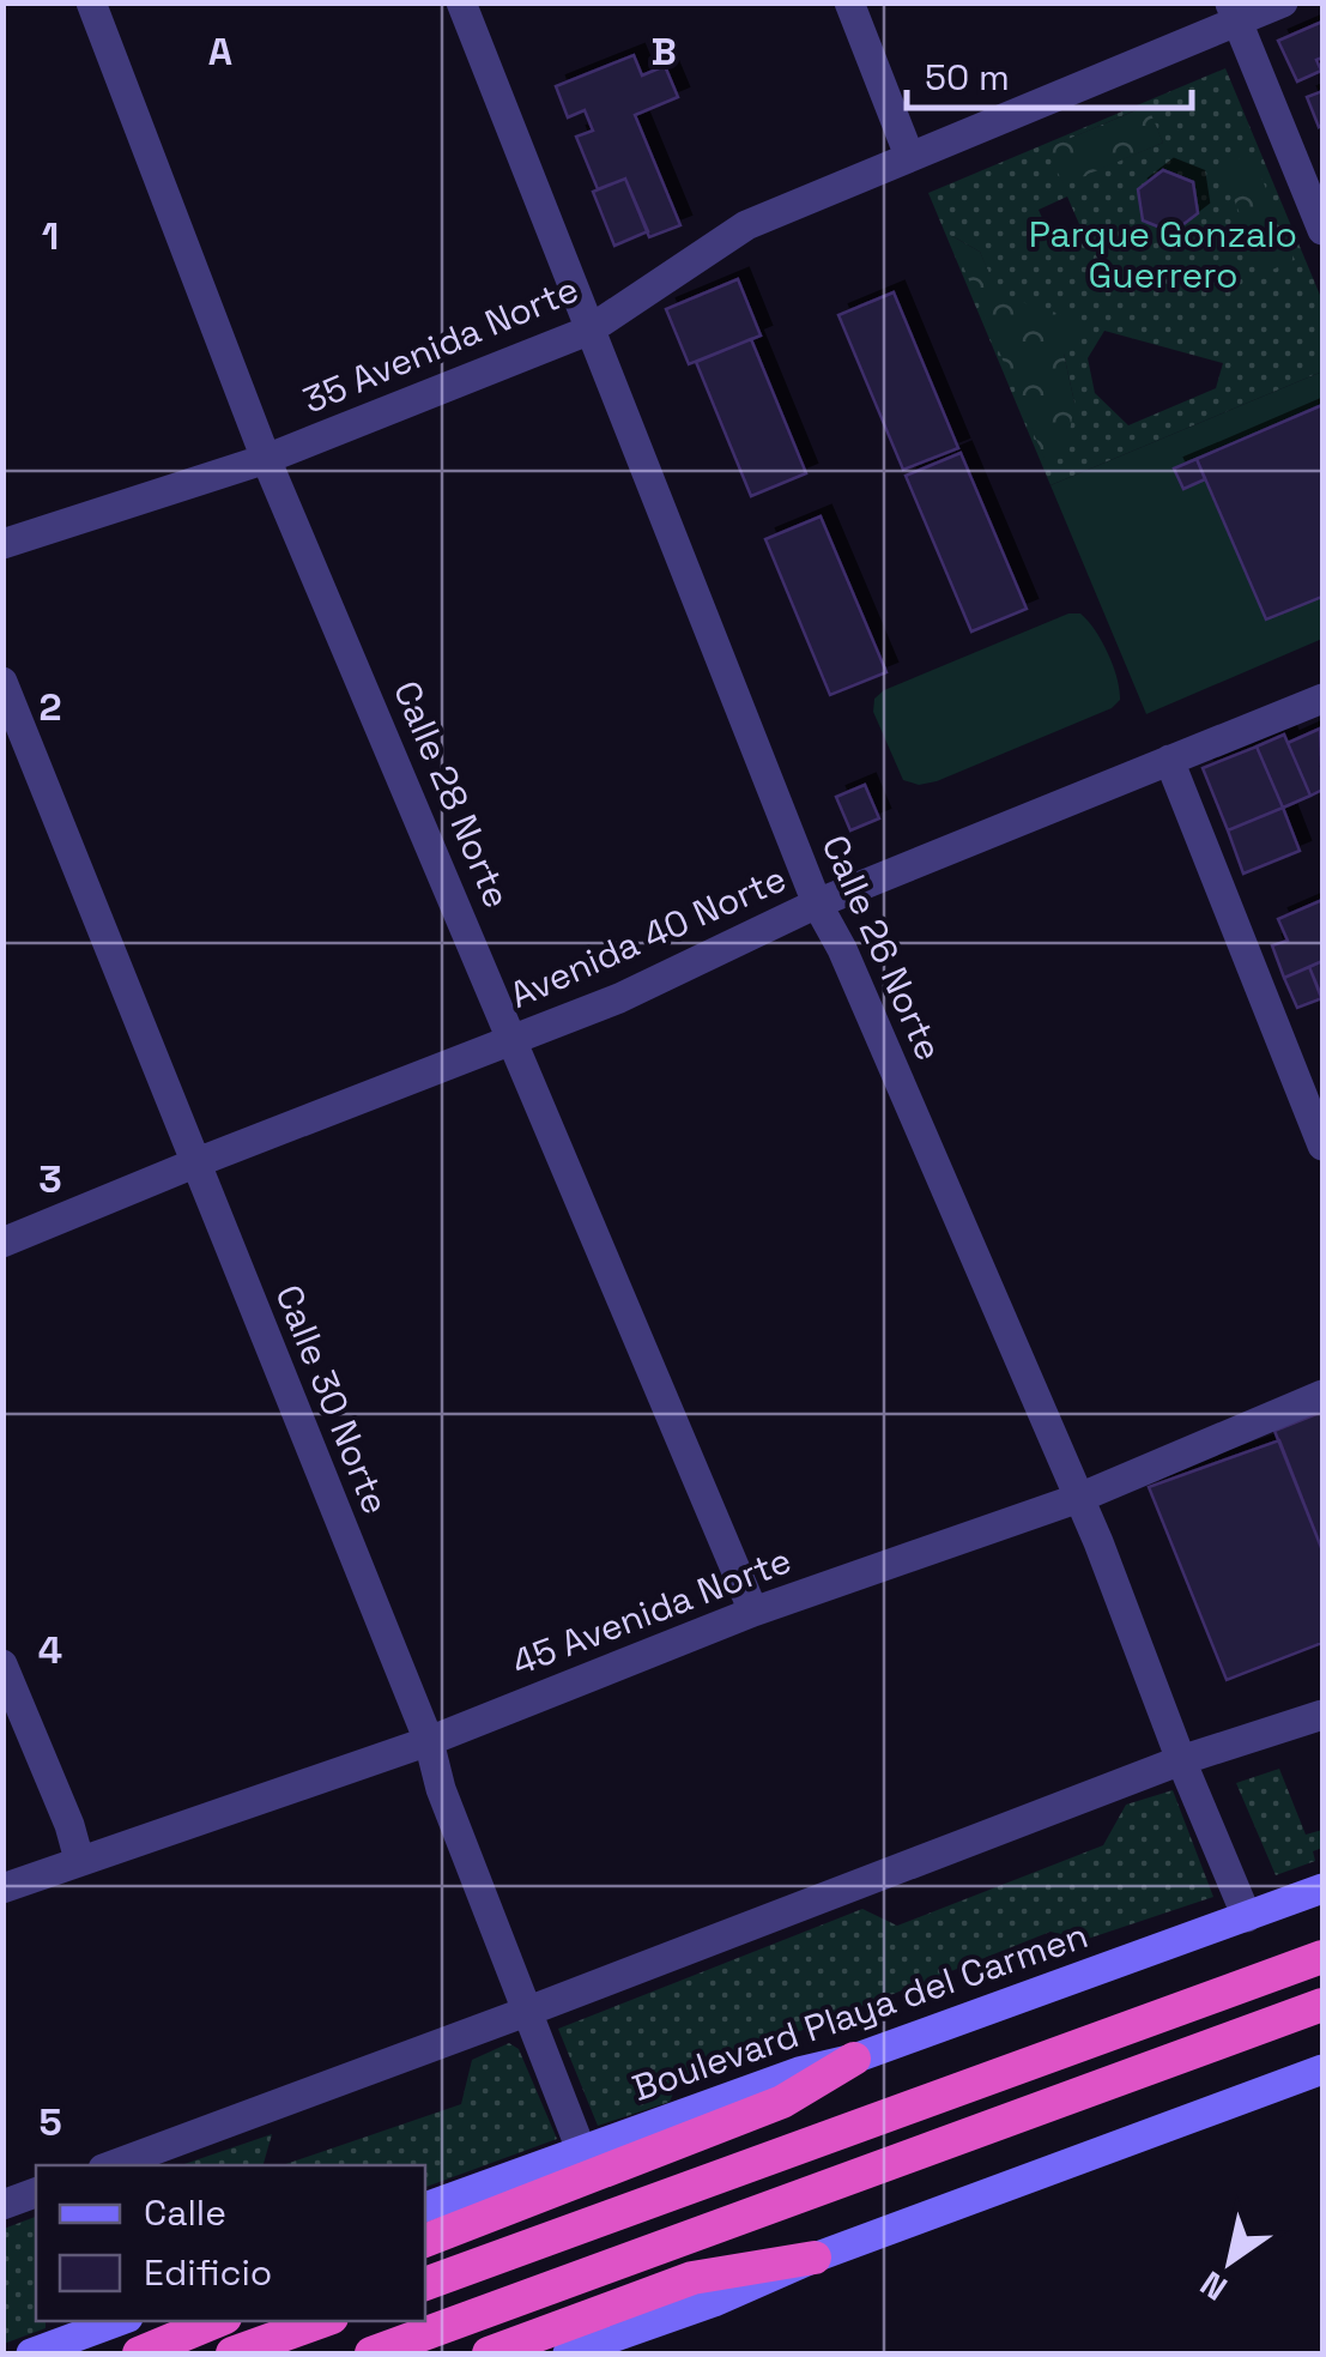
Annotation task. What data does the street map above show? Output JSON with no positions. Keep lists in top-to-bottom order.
{
  "streets": {
    "main road": ["Boulevard Playa del Carmen"],
    "street": [
      "35 Avenida Norte",
      "Calle 28 Norte",
      "Avenida 40 Norte",
      "Calle 26 Norte",
      "Calle 30 Norte",
      "45 Avenida Norte"
    ]
  },
  "crossings": [
    ["35 Avenida Norte", "Calle 28 Norte"],
    ["35 Avenida Norte", "Calle 26 Norte"],
    ["Calle 28 Norte", "Avenida 40 Norte"],
    ["Calle 28 Norte", "45 Avenida Norte"],
    ["Avenida 40 Norte", "Calle 26 Norte"],
    ["Avenida 40 Norte", "Calle 30 Norte"],
    ["Calle 26 Norte", "45 Avenida Norte"],
    ["Calle 26 Norte", "Boulevard Playa del Carmen"],
    ["Calle 30 Norte", "45 Avenida Norte"],
    ["Calle 30 Norte", "Boulevard Playa del Carmen"]
  ],
  "parks": ["Parque Gonzalo Guerrero"],
  "legend": ["Calle", "Edificio"],
  "scale_bar": "50 m",
  "north": "bottom left",
  "grid": {
    "columns": ["A", "B"],
    "rows": [
      "1",
      "2",
      "3",
      "4",
      "5"
    ]
  }
}
